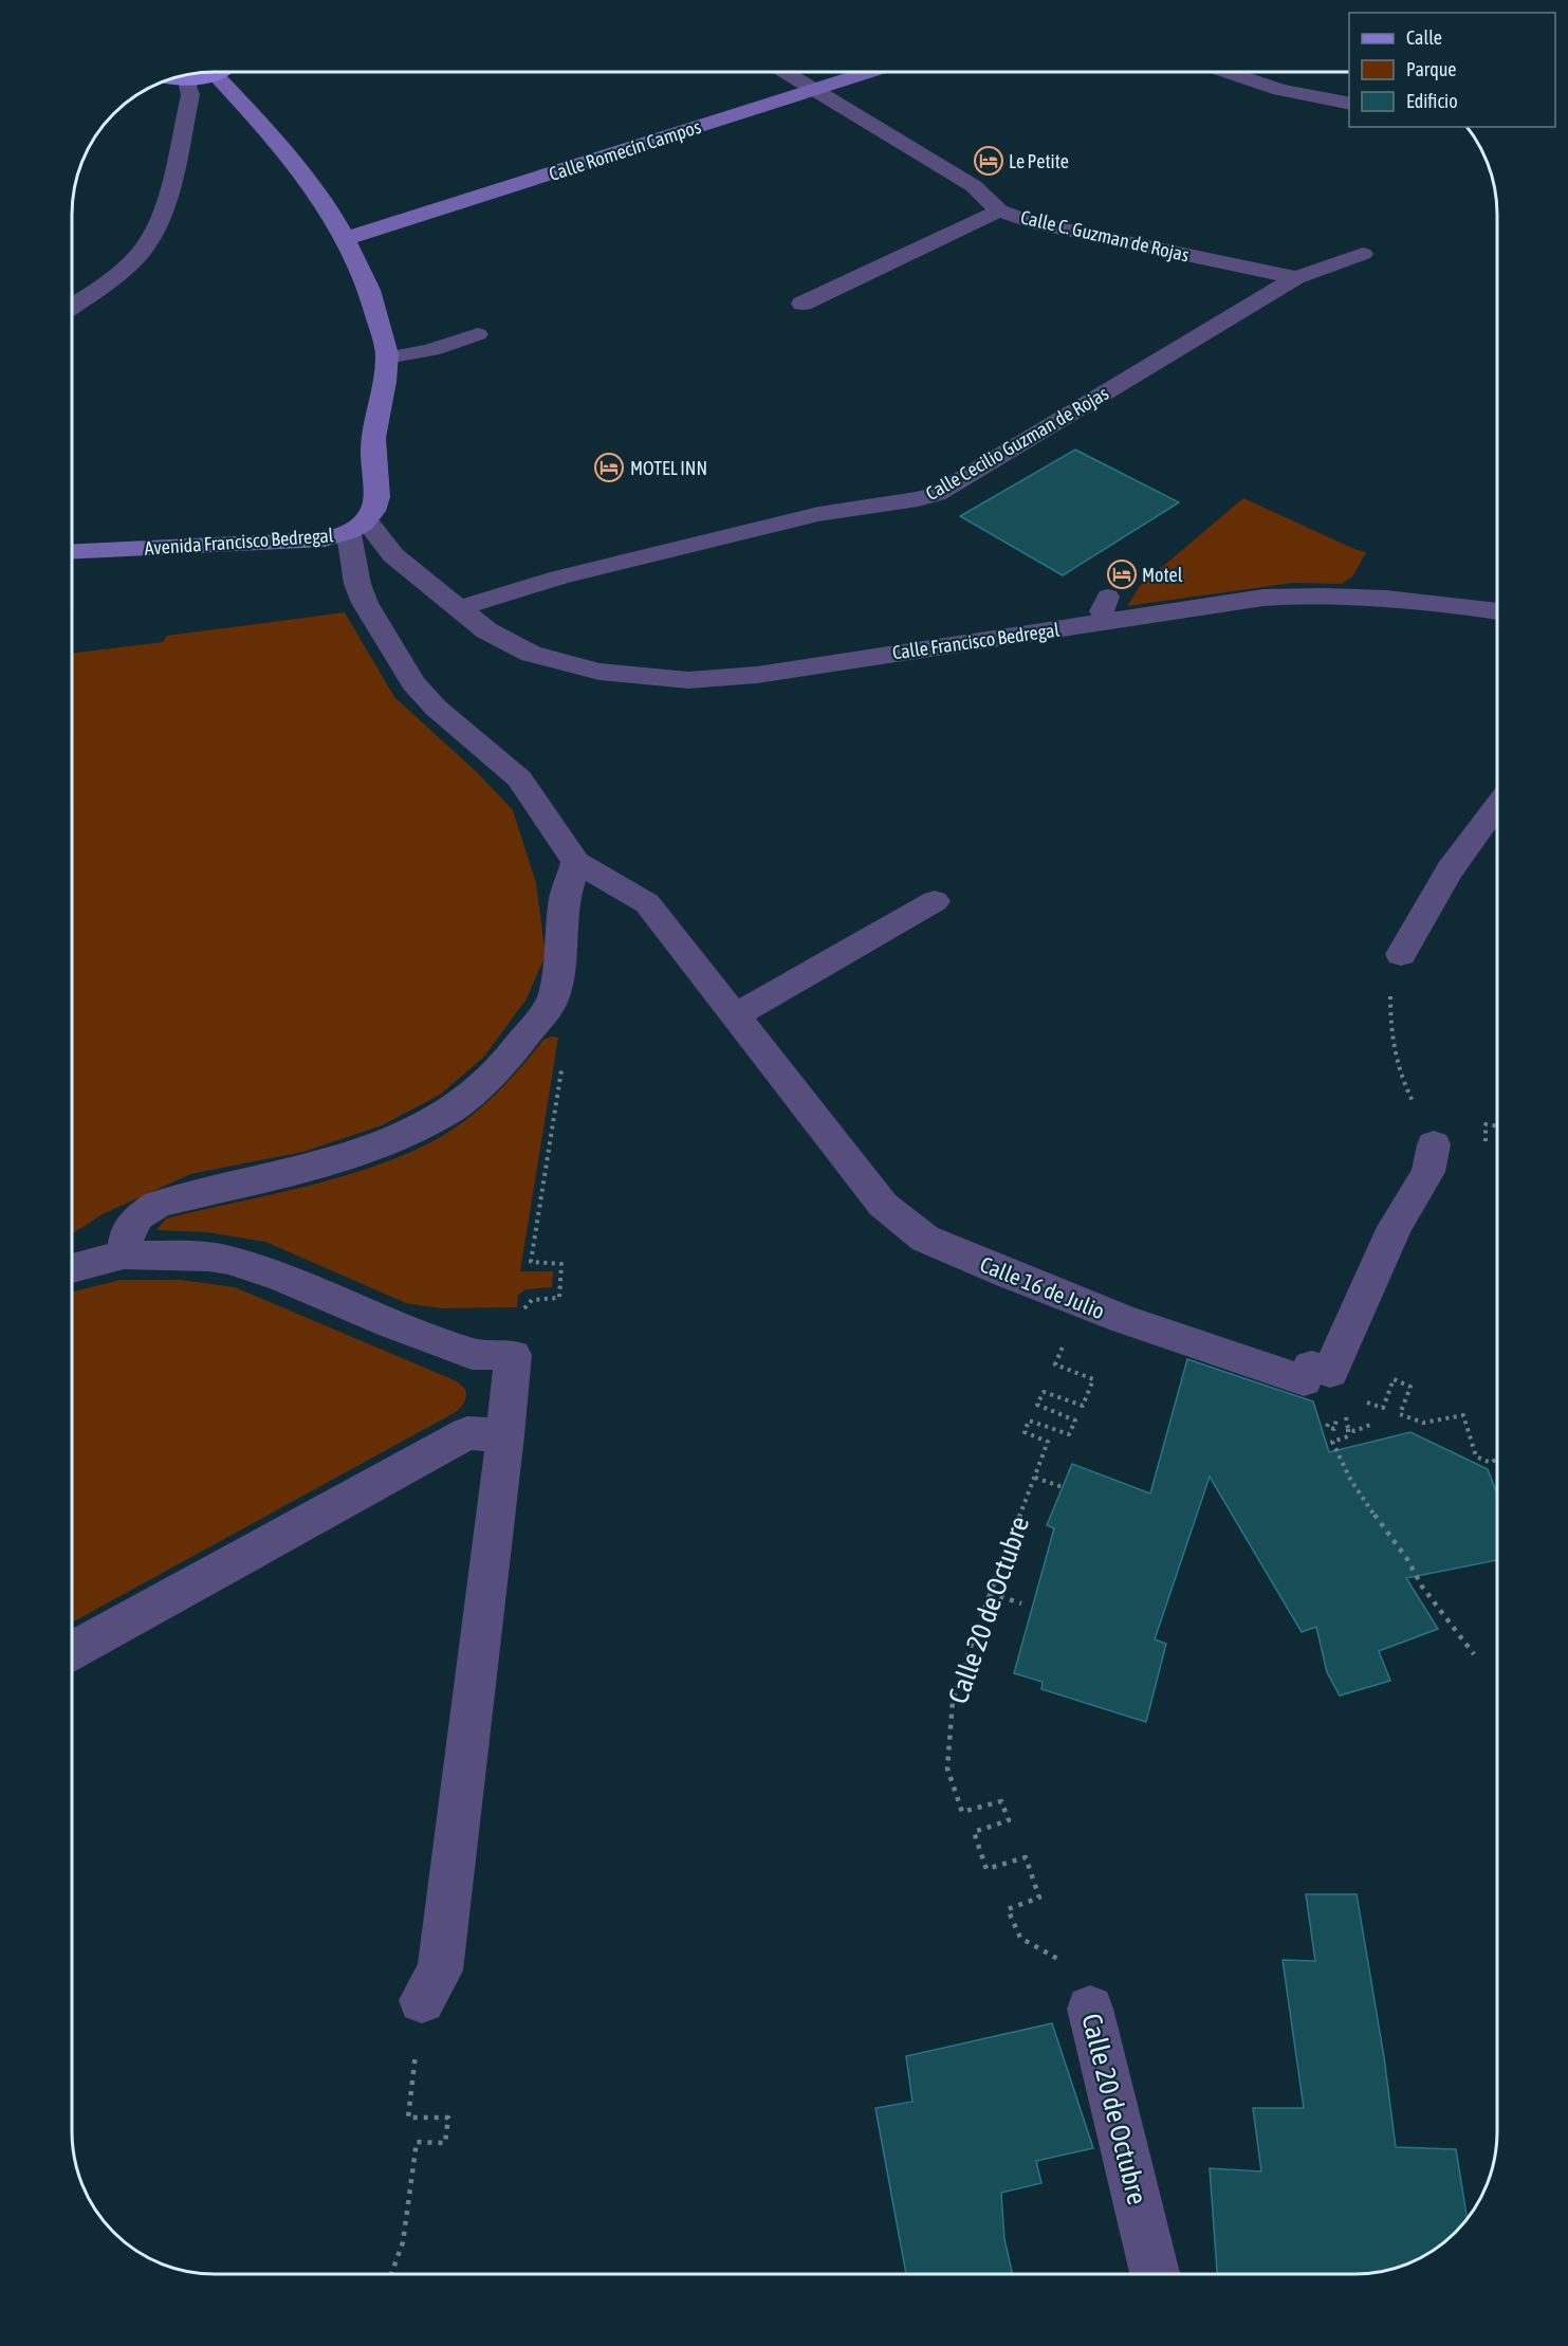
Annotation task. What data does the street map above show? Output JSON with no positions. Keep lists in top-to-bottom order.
{
  "streets": {
    "main road": ["Calle Romecín Campos", "Avenida Francisco Bedregal"],
    "street": [
      "Calle C. Guzman de Rojas",
      "Calle Cecilio Guzman de Rojas",
      "Calle Francisco Bedregal",
      "Calle 16 de Julio",
      "Calle 20 de Octubre"
    ]
  },
  "crossings": [
    ["Calle Romecín Campos", "Calle C. Guzman de Rojas"],
    ["Calle Romecín Campos", "Avenida Francisco Bedregal"],
    ["Calle C. Guzman de Rojas", "Calle Cecilio Guzman de Rojas"],
    ["Calle Cecilio Guzman de Rojas", "Calle Francisco Bedregal"],
    ["Avenida Francisco Bedregal", "Calle Francisco Bedregal"],
    ["Calle 16 de Julio", "Calle 20 de Octubre"]
  ],
  "places": {
    "hotel": ["Le Petite", "MOTEL INN", "Motel"]
  },
  "legend": ["Calle", "Parque", "Edificio"]
}
